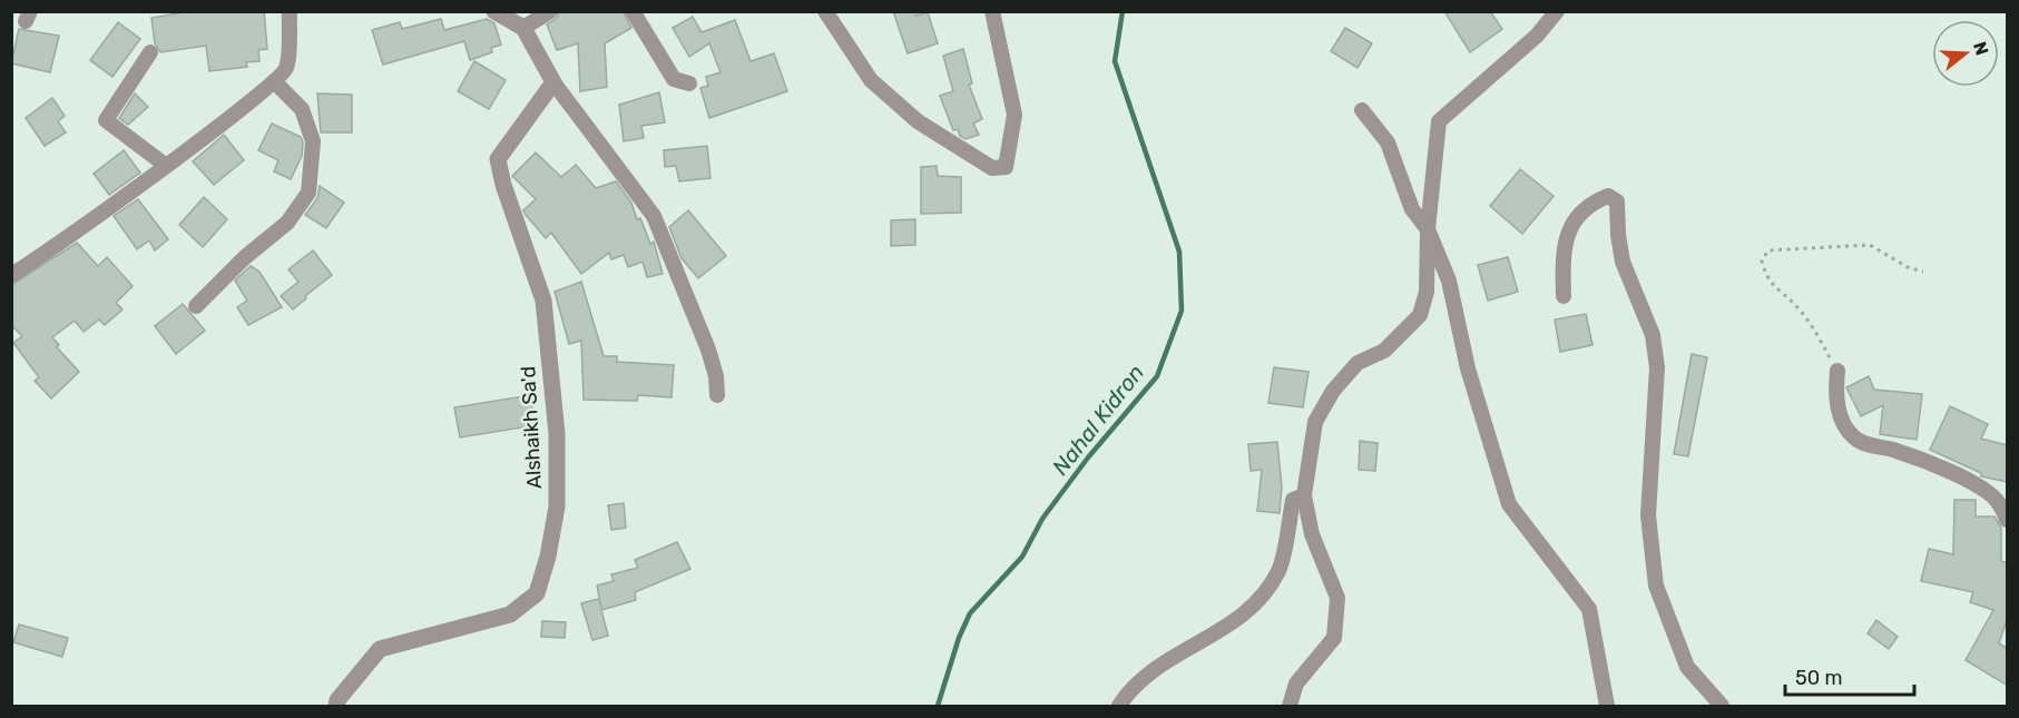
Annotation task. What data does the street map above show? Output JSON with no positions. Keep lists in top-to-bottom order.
{
  "streets": {
    "street": ["Alshaikh Sa'd"]
  },
  "water": ["Nahal Kidron"],
  "scale_bar": "50 m",
  "north": "right"
}
